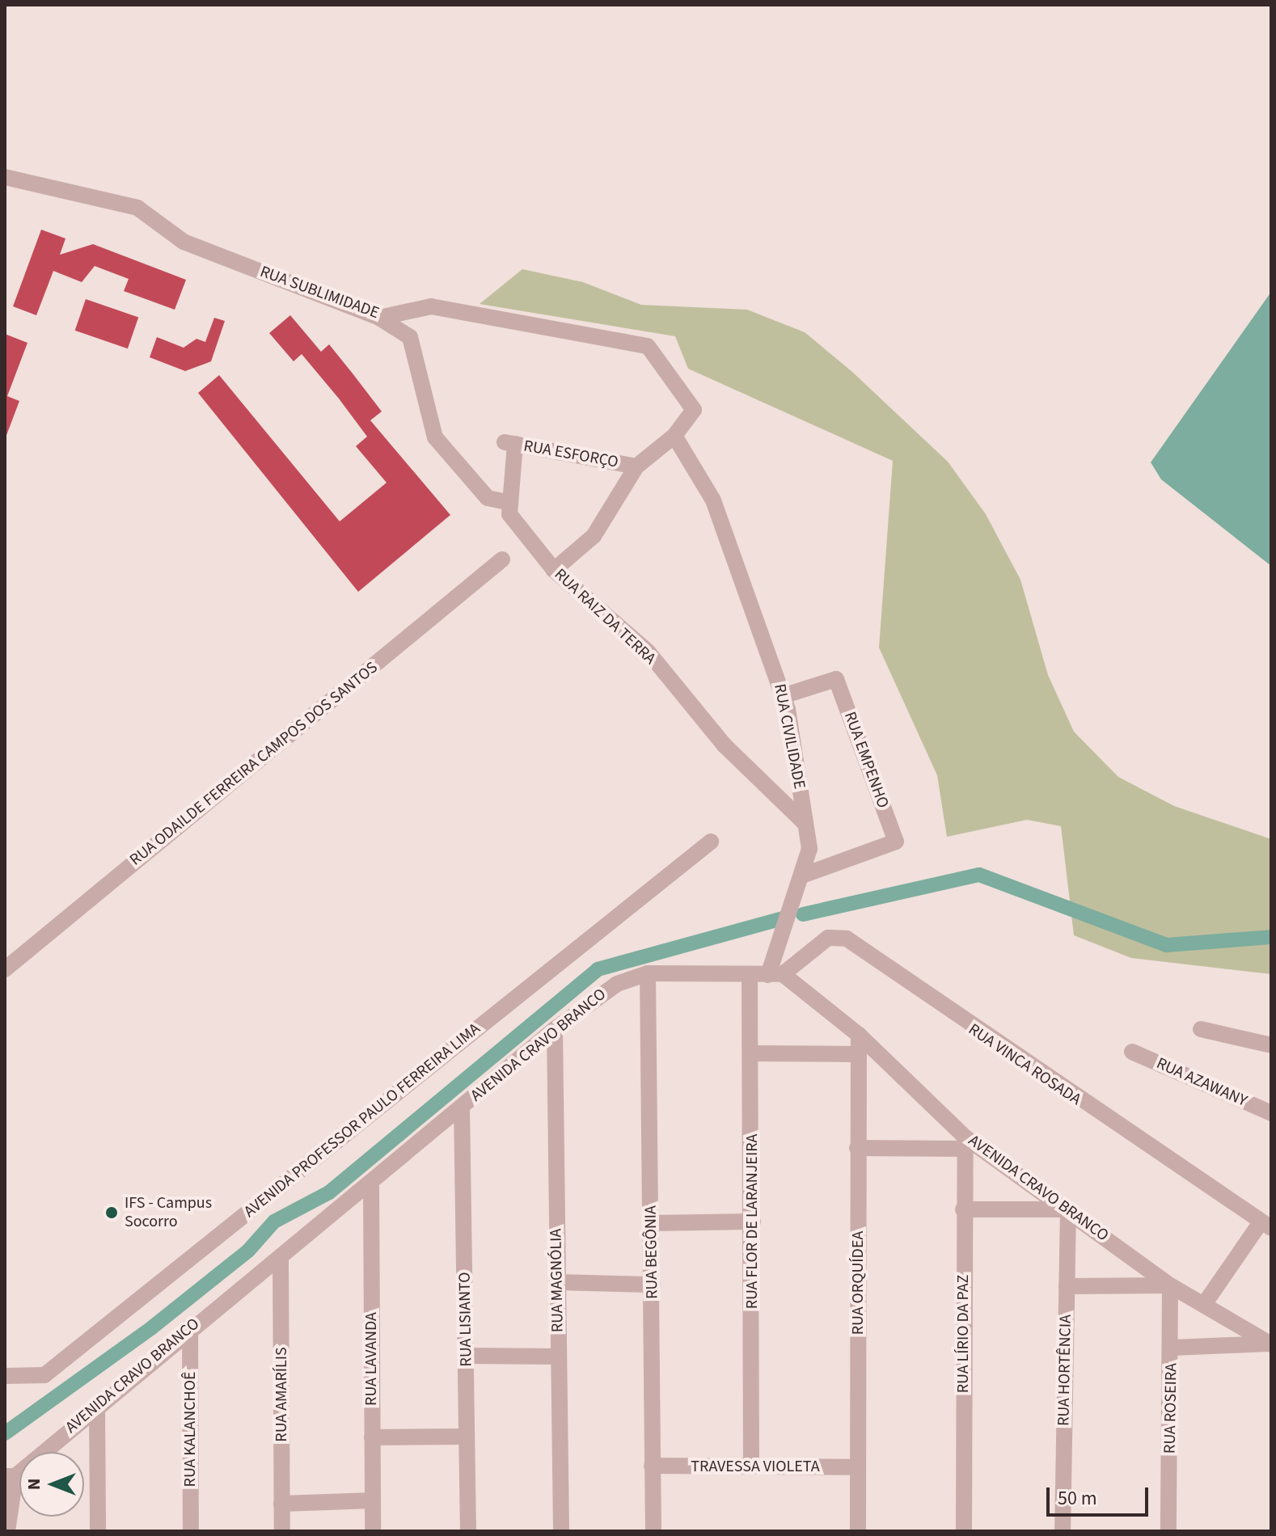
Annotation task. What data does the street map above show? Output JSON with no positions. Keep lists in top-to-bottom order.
{
  "streets": {
    "street": [
      "RUA SUBLIMIDADE",
      "RUA ESFORÇO",
      "RUA RAIZ DA TERRA",
      "RUA CIVILIDADE",
      "RUA EMPENHO",
      "RUA ODAILDE FERREIRA CAMPOS DOS SANTOS",
      "AVENIDA CRAVO BRANCO",
      "RUA VINCA ROSADA",
      "RUA AZAWANY",
      "AVENIDA PROFESSOR PAULO FERREIRA LIMA",
      "RUA FLOR DE LARANJEIRA",
      "RUA BEGÔNIA",
      "RUA MAGNÓLIA",
      "RUA ORQUÍDEA",
      "RUA LISIANTO",
      "RUA LÍRIO DA PAZ",
      "RUA LAVANDA",
      "RUA HORTÊNCIA",
      "RUA AMARÍLIS",
      "RUA ROSEIRA",
      "RUA KALANCHOÊ",
      "TRAVESSA VIOLETA"
    ]
  },
  "crossings": [
    ["RUA SUBLIMIDADE", "RUA CIVILIDADE"],
    ["RUA ESFORÇO", "RUA RAIZ DA TERRA"],
    ["RUA RAIZ DA TERRA", "RUA CIVILIDADE"],
    ["RUA CIVILIDADE", "RUA EMPENHO"],
    ["RUA CIVILIDADE", "AVENIDA CRAVO BRANCO"],
    ["RUA CIVILIDADE", "RUA VINCA ROSADA"],
    ["AVENIDA CRAVO BRANCO", "RUA VINCA ROSADA"],
    ["AVENIDA CRAVO BRANCO", "RUA FLOR DE LARANJEIRA"],
    ["AVENIDA CRAVO BRANCO", "RUA BEGÔNIA"],
    ["AVENIDA CRAVO BRANCO", "RUA MAGNÓLIA"],
    ["AVENIDA CRAVO BRANCO", "RUA ORQUÍDEA"],
    ["AVENIDA CRAVO BRANCO", "RUA LISIANTO"],
    ["AVENIDA CRAVO BRANCO", "RUA LÍRIO DA PAZ"],
    ["AVENIDA CRAVO BRANCO", "RUA LAVANDA"],
    ["AVENIDA CRAVO BRANCO", "RUA HORTÊNCIA"],
    ["AVENIDA CRAVO BRANCO", "RUA AMARÍLIS"],
    ["AVENIDA CRAVO BRANCO", "RUA ROSEIRA"],
    ["AVENIDA CRAVO BRANCO", "RUA KALANCHOÊ"],
    ["RUA FLOR DE LARANJEIRA", "TRAVESSA VIOLETA"],
    ["RUA BEGÔNIA", "TRAVESSA VIOLETA"],
    ["RUA ORQUÍDEA", "TRAVESSA VIOLETA"]
  ],
  "places": ["IFS - Campus Socorro"],
  "scale_bar": "50 m",
  "north": "left"
}
